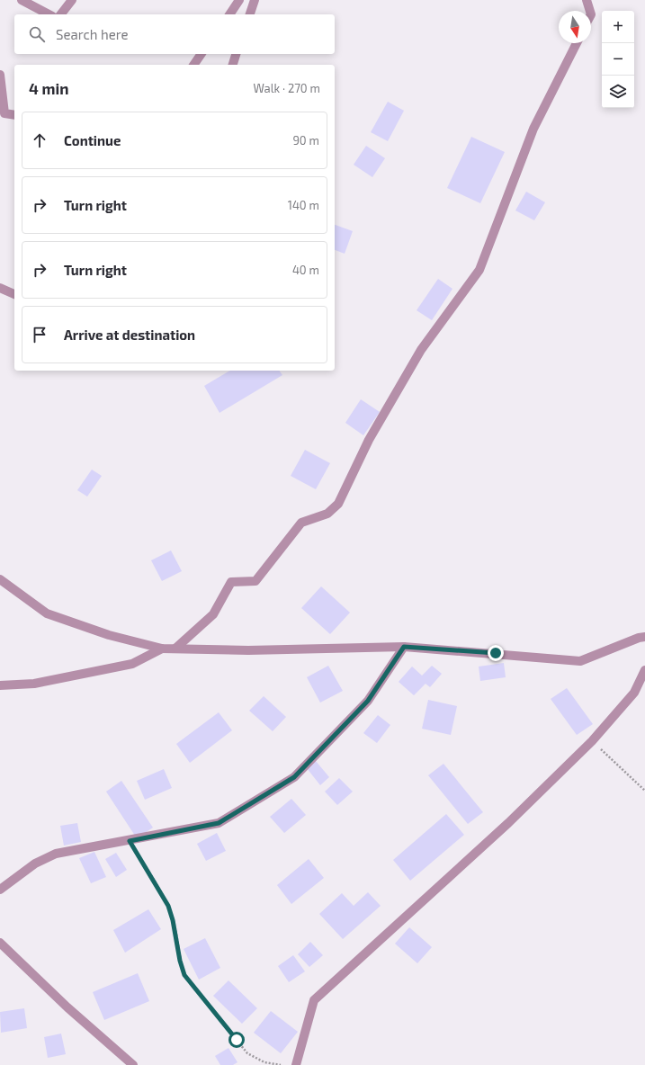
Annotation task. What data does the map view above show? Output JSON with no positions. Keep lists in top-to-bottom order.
{
  "north": "bottom",
  "page": {
    "map_buttons": ["+", "−"],
    "search": "Search here",
    "heading": ["4 min", "Walk · 270 m"],
    "list": [
      ["Continue", "90 m"],
      ["Turn right", "140 m"],
      ["Turn right", "40 m"],
      "Arrive at destination"
    ]
  }
}
